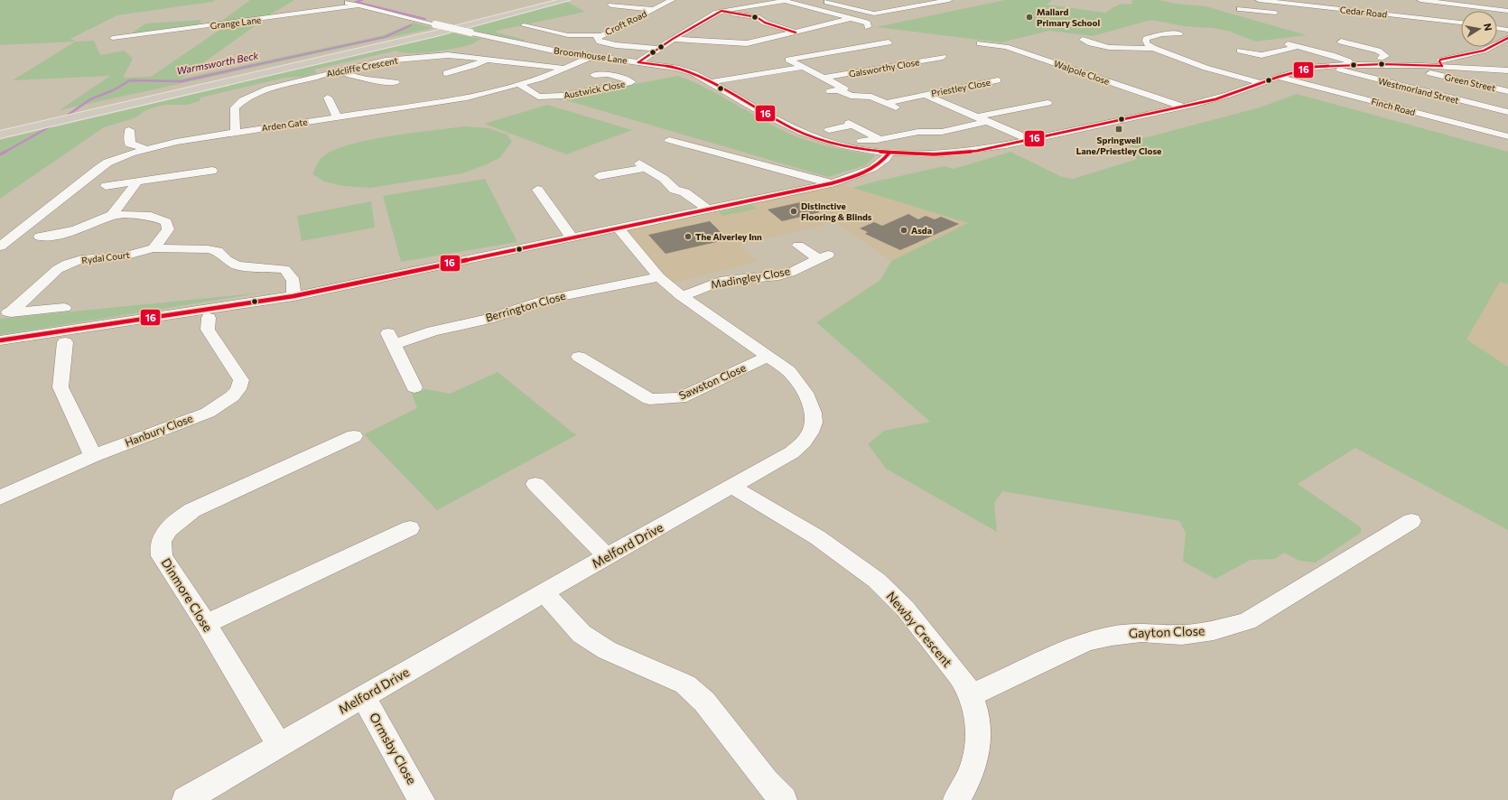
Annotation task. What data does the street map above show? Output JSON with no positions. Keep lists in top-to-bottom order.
{
  "streets": {
    "street": [
      "Cedar Road",
      "Grange Lane",
      "Croft Road",
      "Broomhouse Lane",
      "Aldcliffe Crescent",
      "Galsworthy Close",
      "Walpole Close",
      "Green Street",
      "Priestley Close",
      "Austwick Close",
      "Westmorland Street",
      "Finch Road",
      "Arden Gate",
      "Rydal Court",
      "Madingley Close",
      "Berrington Close",
      "Sawston Close",
      "Hanbury Close",
      "Melford Drive",
      "Dinmore Close",
      "Newby Crescent",
      "Gayton Close",
      "Ormsby Close"
    ]
  },
  "crossings": [
    ["Grange Lane", "Broomhouse Lane"],
    ["Broomhouse Lane", "Walpole Close"],
    ["Broomhouse Lane", "Green Street"],
    ["Broomhouse Lane", "Priestley Close"],
    ["Broomhouse Lane", "Westmorland Street"],
    ["Broomhouse Lane", "Finch Road"],
    ["Broomhouse Lane", "Arden Gate"],
    ["Aldcliffe Crescent", "Arden Gate"],
    ["Galsworthy Close", "Priestley Close"],
    ["Austwick Close", "Arden Gate"],
    ["Madingley Close", "Melford Drive"],
    ["Berrington Close", "Melford Drive"],
    ["Sawston Close", "Melford Drive"],
    ["Melford Drive", "Dinmore Close"],
    ["Melford Drive", "Newby Crescent"],
    ["Melford Drive", "Ormsby Close"],
    ["Newby Crescent", "Gayton Close"]
  ],
  "water": ["Warmsworth Beck"],
  "places": {
    "other": [
      "Mallard Primary School",
      "Distinctive Flooring & Blinds",
      "Asda",
      "The Alverley Inn"
    ],
    "transit": ["Springwell Lane/Priestley Close"]
  },
  "lines": ["transit line 16"],
  "north": "right"
}
